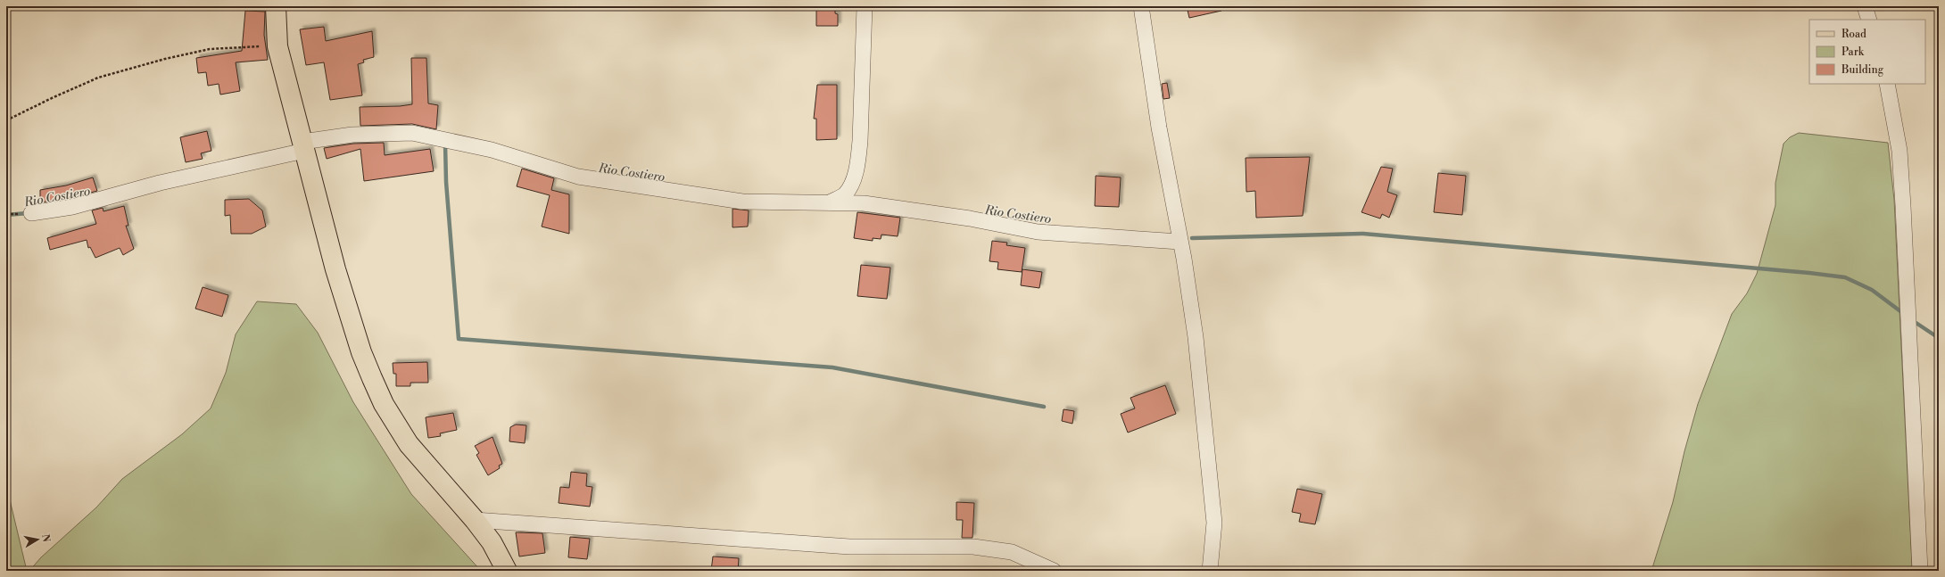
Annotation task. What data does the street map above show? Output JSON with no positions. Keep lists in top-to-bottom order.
{
  "water": ["Rio Costiero"],
  "legend": ["Road", "Park", "Building"],
  "north": "right"
}
